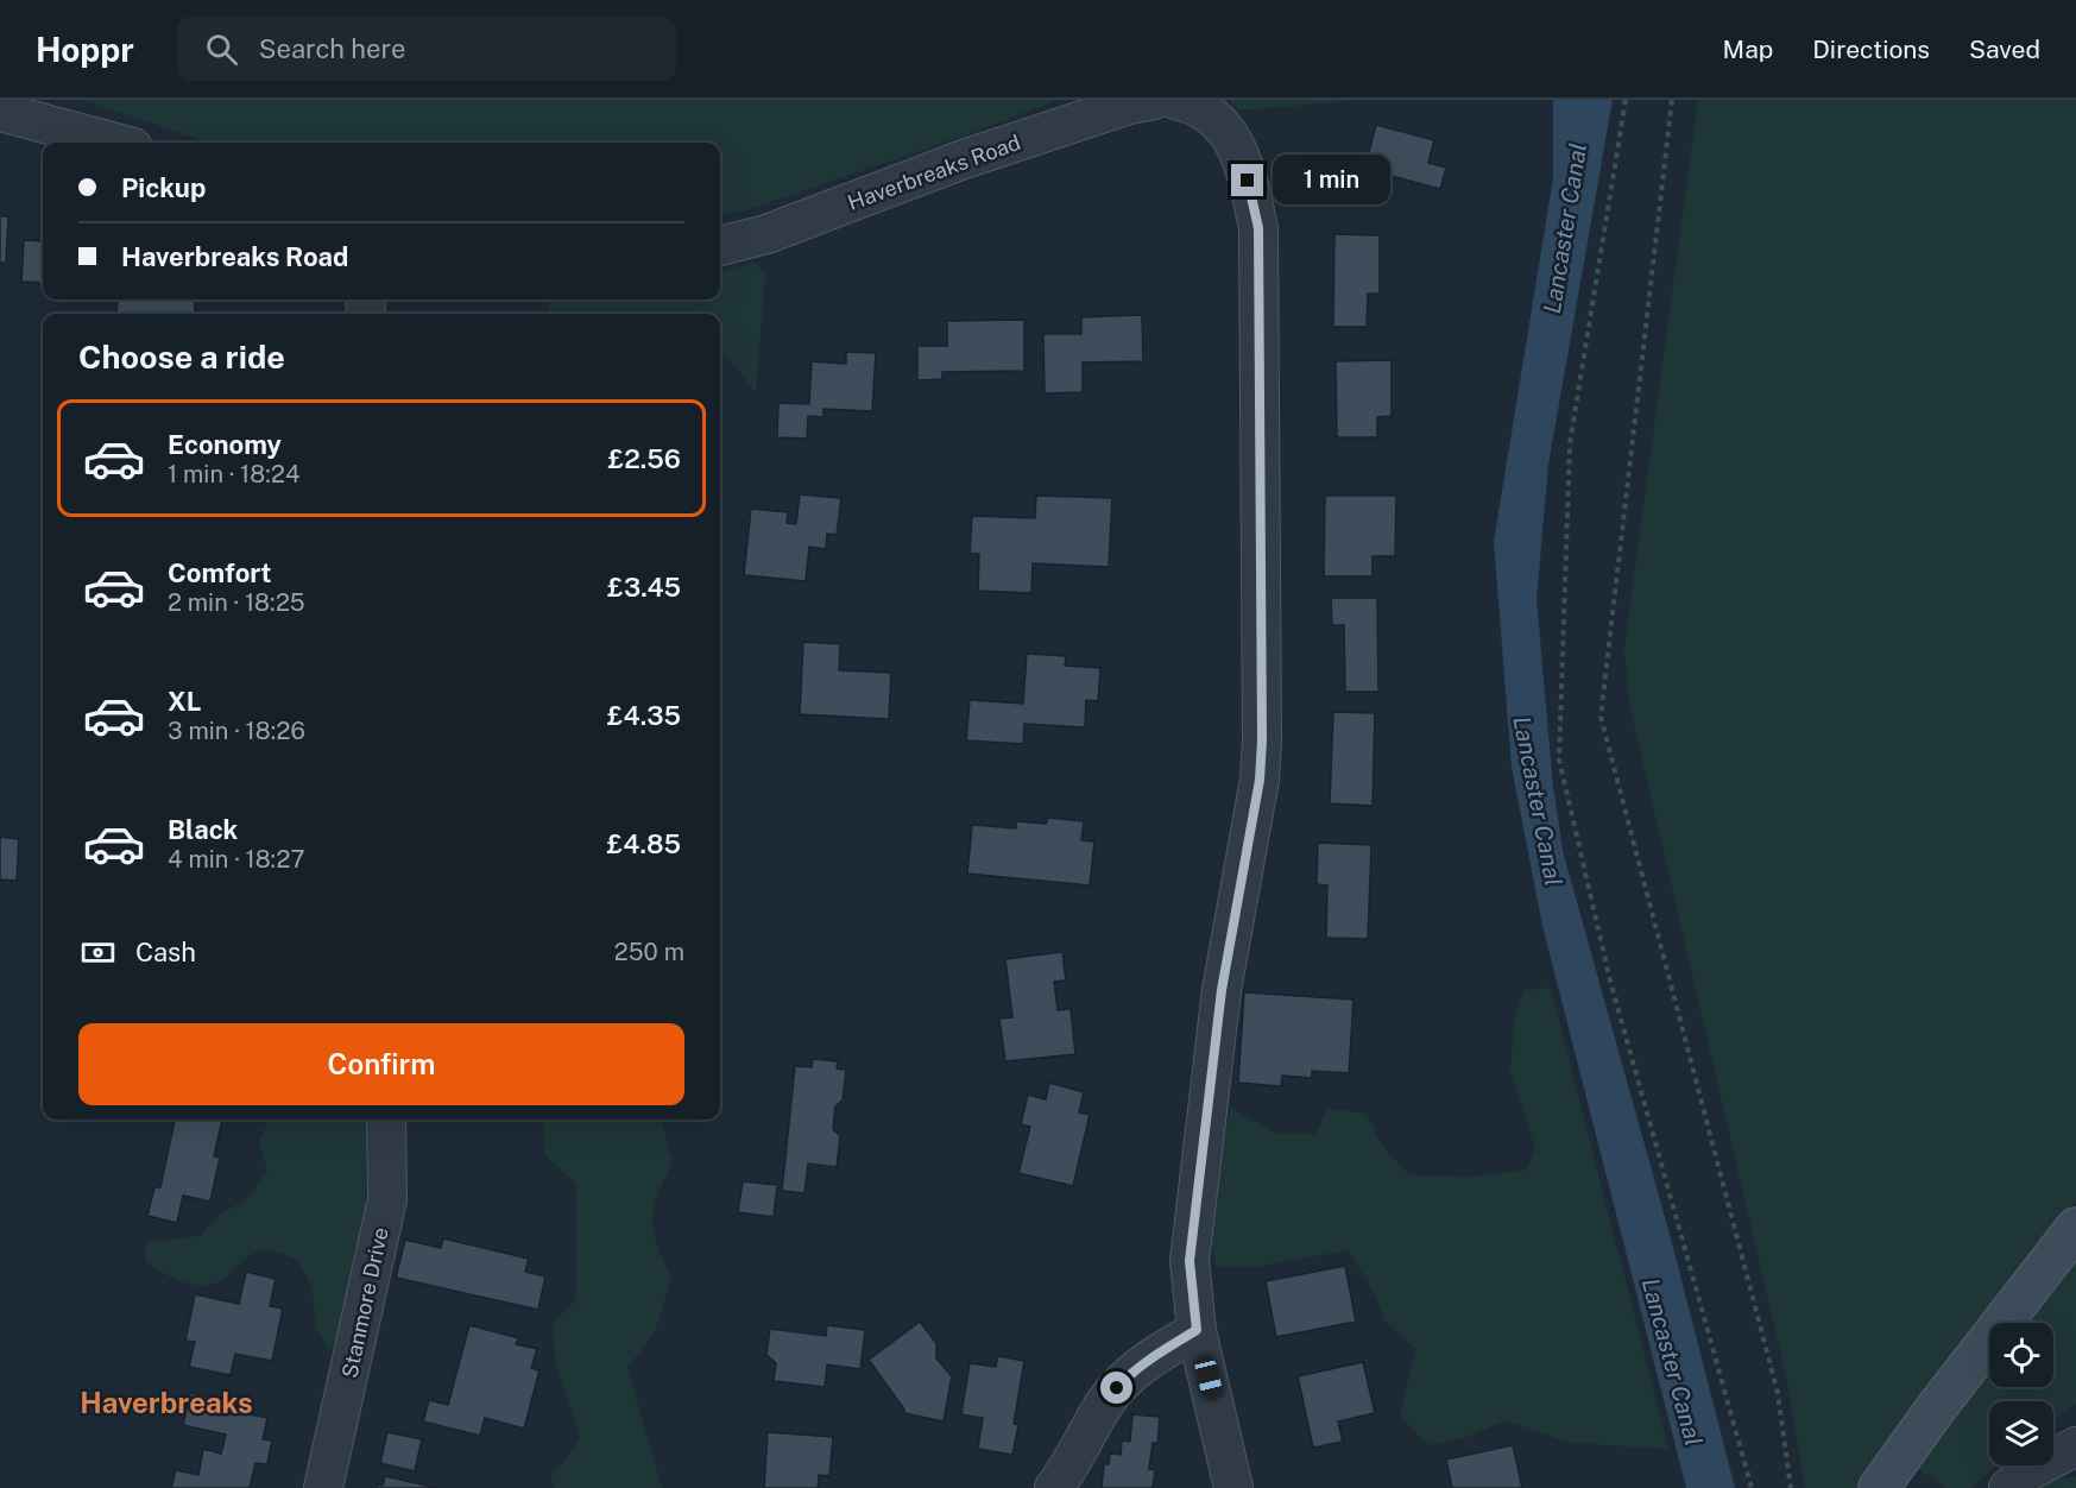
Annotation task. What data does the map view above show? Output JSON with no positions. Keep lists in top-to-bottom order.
{
  "streets": {
    "street": ["Haverbreaks Road", "Stanmore Drive"]
  },
  "districts": ["Haverbreaks"],
  "water": ["Lancaster Canal"],
  "page": {
    "header": "Hoppr",
    "search": "Search here",
    "nav": ["Map", "Directions", "Saved"],
    "banner": ["Pickup", "Haverbreaks Road"],
    "bubble": "1 min",
    "heading": "Choose a ride",
    "list": [
      {
        "name": "Economy",
        "note": "1 min · 18:24",
        "value": "£2.56"
      },
      {
        "name": "Comfort",
        "note": "2 min · 18:25",
        "value": "£3.45"
      },
      {
        "name": "XL",
        "note": "3 min · 18:26",
        "value": "£4.35"
      },
      {
        "name": "Black",
        "note": "4 min · 18:27",
        "value": "£4.85"
      }
    ],
    "pay": ["Cash", "250 m"],
    "buttons": "Confirm"
  }
}
